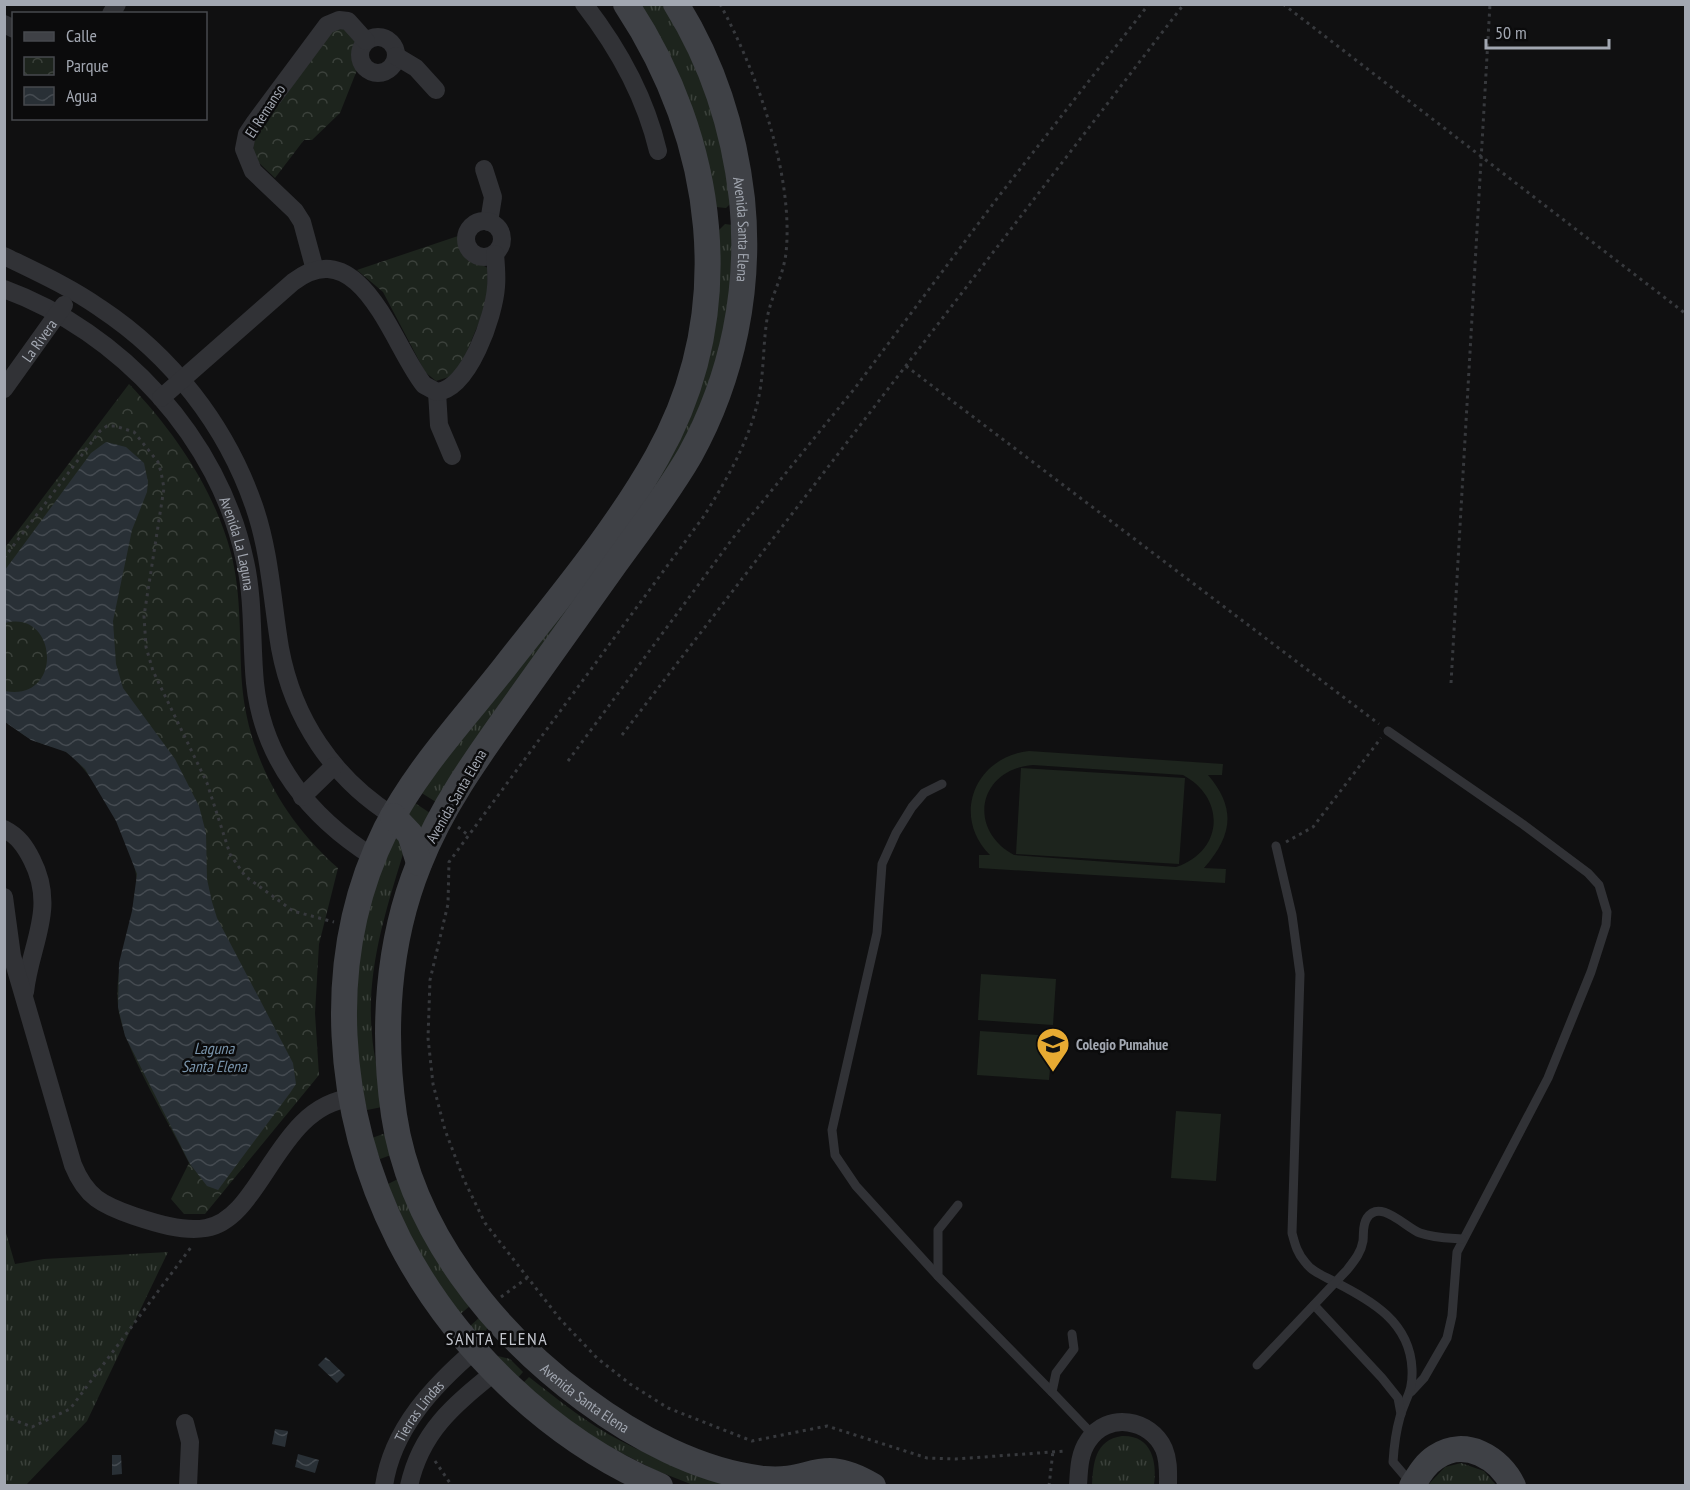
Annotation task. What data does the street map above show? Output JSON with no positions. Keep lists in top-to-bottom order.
{
  "streets": {
    "street": [
      "El Remanso",
      "Avenida Santa Elena",
      "La Rivera",
      "Avenida La Laguna",
      "Tierras Lindas"
    ]
  },
  "crossings": [
    ["La Rivera", "Avenida La Laguna"]
  ],
  "districts": ["SANTA ELENA"],
  "water": ["Laguna Santa Elena"],
  "places": {
    "school or university": ["Colegio Pumahue"]
  },
  "legend": ["Calle", "Parque", "Agua"],
  "scale_bar": "50 m"
}
